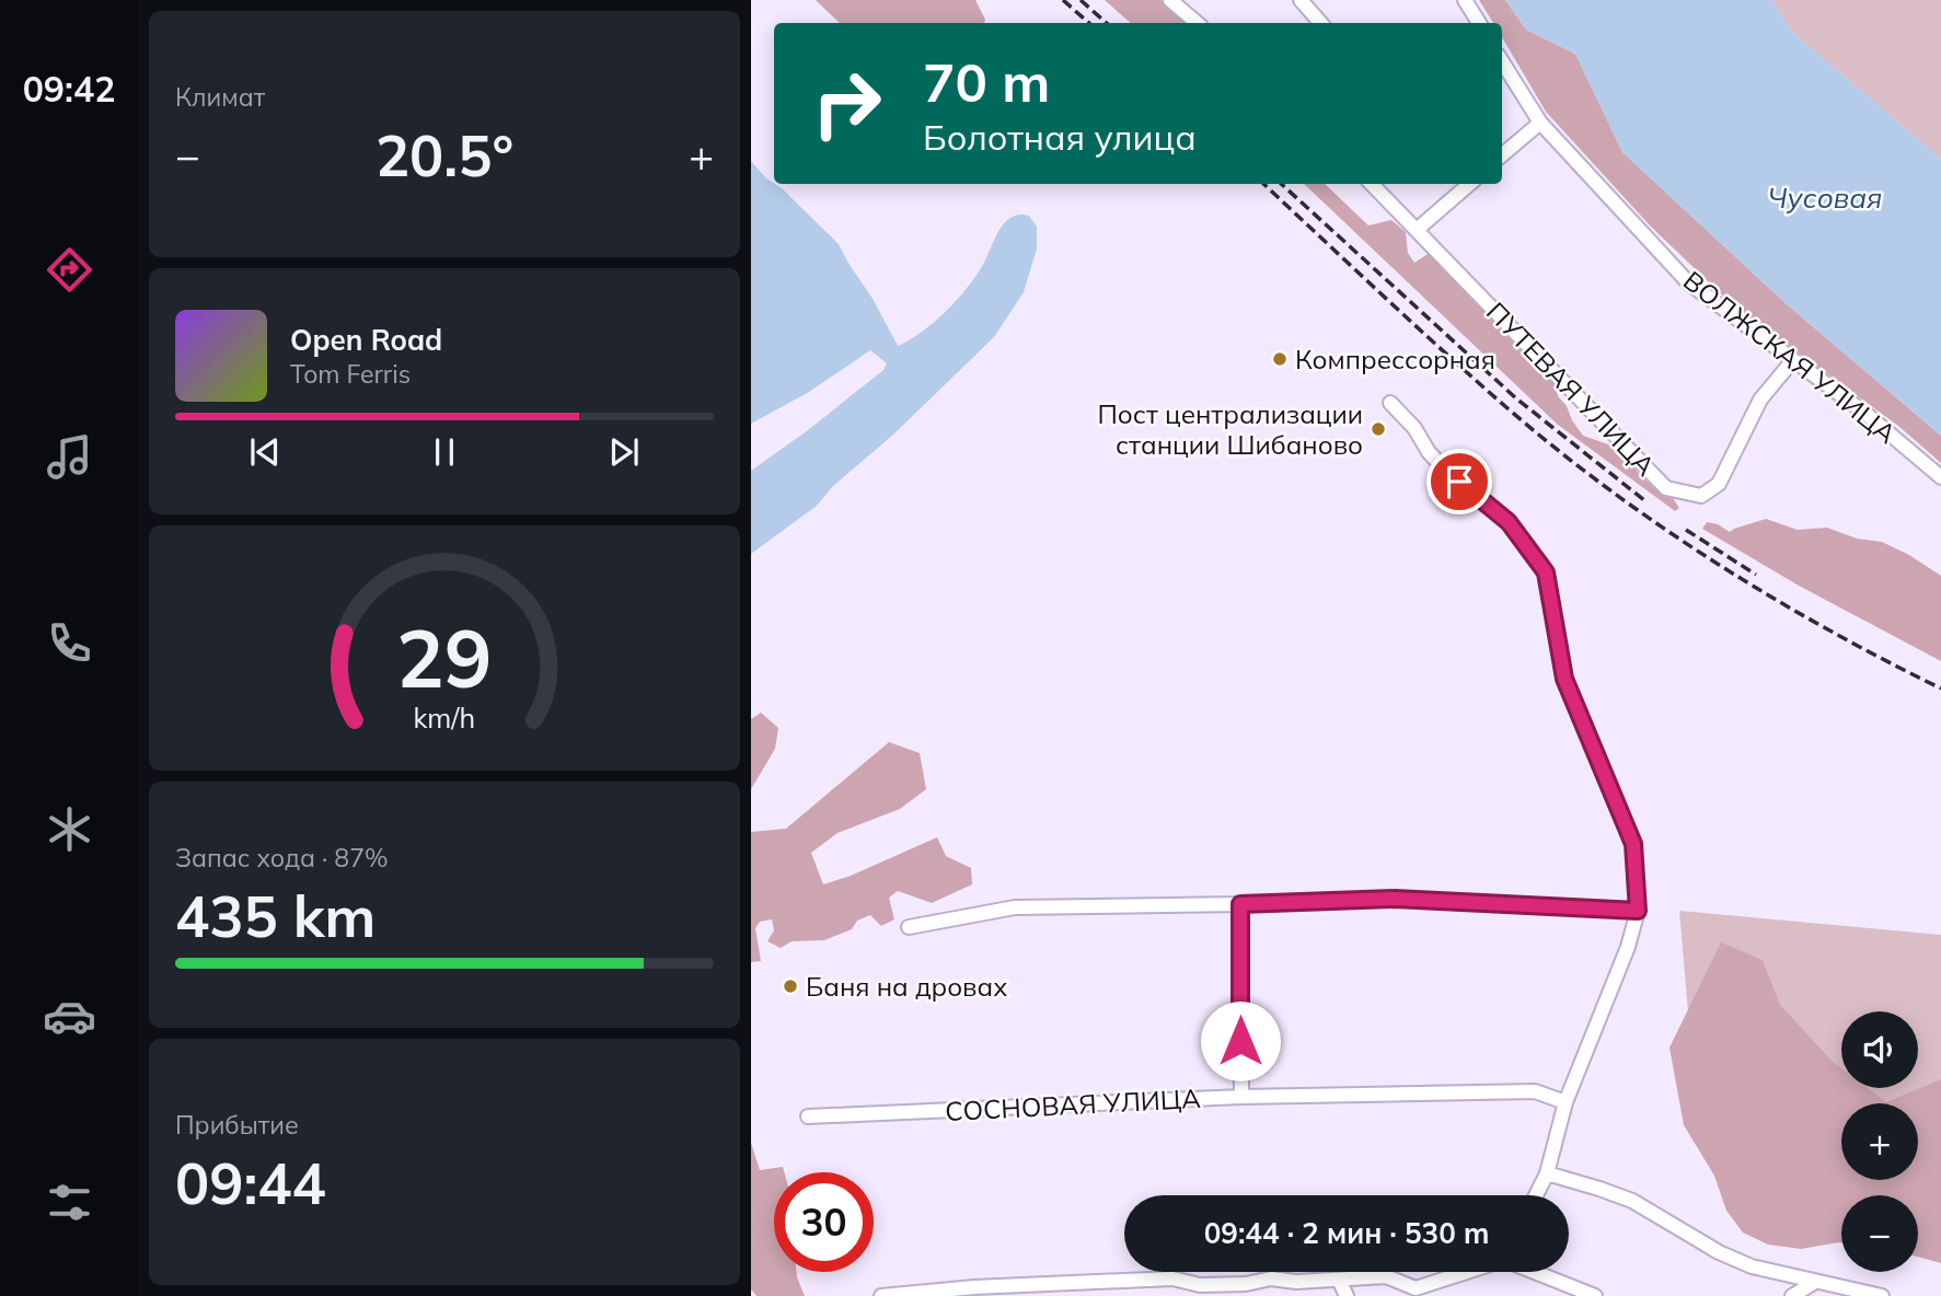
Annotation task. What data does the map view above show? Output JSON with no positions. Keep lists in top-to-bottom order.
{
  "streets": {
    "street": ["ВОЛЖСКАЯ УЛИЦА", "ПУТЕВАЯ УЛИЦА", "СОСНОВАЯ УЛИЦА"]
  },
  "crossings": [
    ["ВОЛЖСКАЯ УЛИЦА", "ПУТЕВАЯ УЛИЦА"]
  ],
  "water": ["Чусовая"],
  "places": ["Компрессорная", "Пост централизации станции Шибаново", "Баня на дровах"],
  "page": {
    "tabs": "09:42",
    "tile": [
      "Климат",
      ["Запас хода · 87%", "435 km"],
      ["Прибытие", "09:44"]
    ],
    "turn": ["70 m", "Болотная улица"],
    "heat": ["−", "20.5°", "+"],
    "song": ["Open Road", "Tom Ferris"],
    "map_buttons": ["+", "−"],
    "limit": "30",
    "trip": "09:44 · 2 мин · 530 m",
    "gauge": ["29", "km/h"]
  }
}
